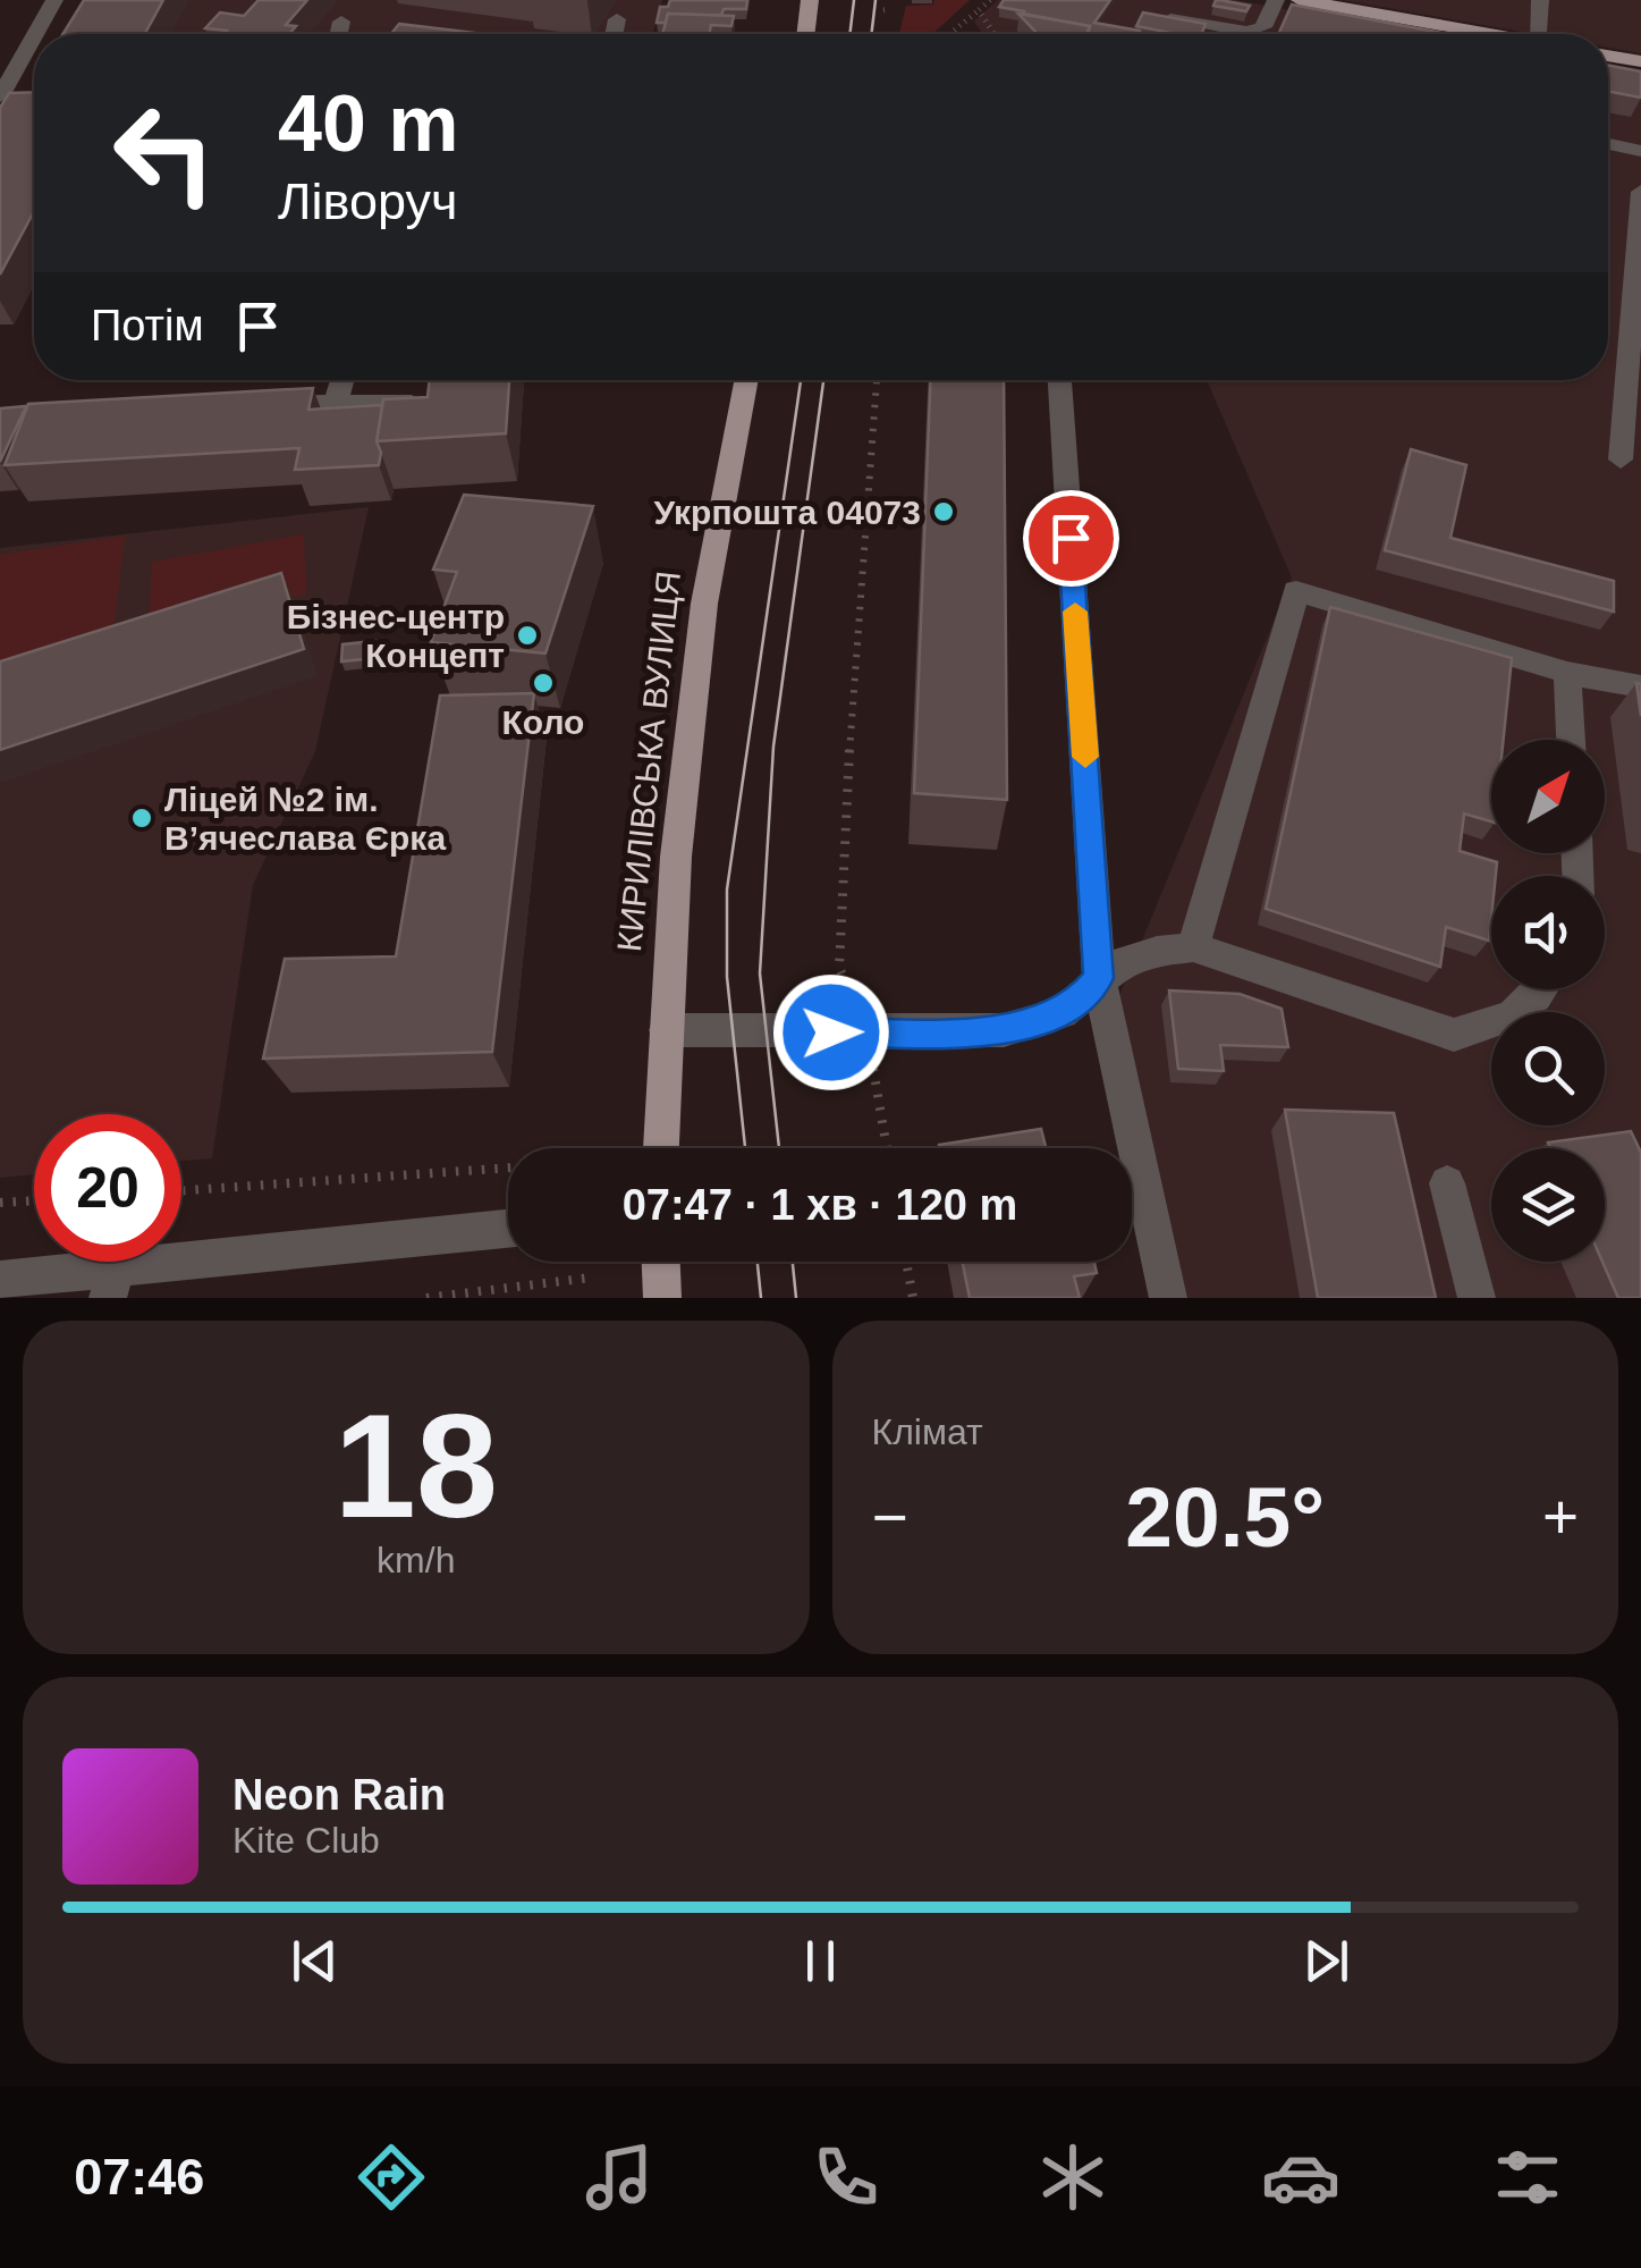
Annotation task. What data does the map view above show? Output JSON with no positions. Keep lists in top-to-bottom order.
{
  "streets": {
    "main road": ["КИРИЛІВСЬКА ВУЛИЦЯ"]
  },
  "places": [
    "Укрпошта 04073",
    "Бізнес-центр Концепт",
    "Коло",
    "Ліцей №2 ім. В’ячеслава Єрка"
  ],
  "north": "top right",
  "page": {
    "turn": ["40 m", "Ліворуч"],
    "then": "Потім",
    "limit": "20",
    "trip": "07:47 · 1 хв · 120 m",
    "tile": [
      ["18", "km/h"],
      "Клімат"
    ],
    "heat": ["−", "20.5°", "+"],
    "song": ["Neon Rain", "Kite Club"],
    "tabs": "07:46"
  }
}
